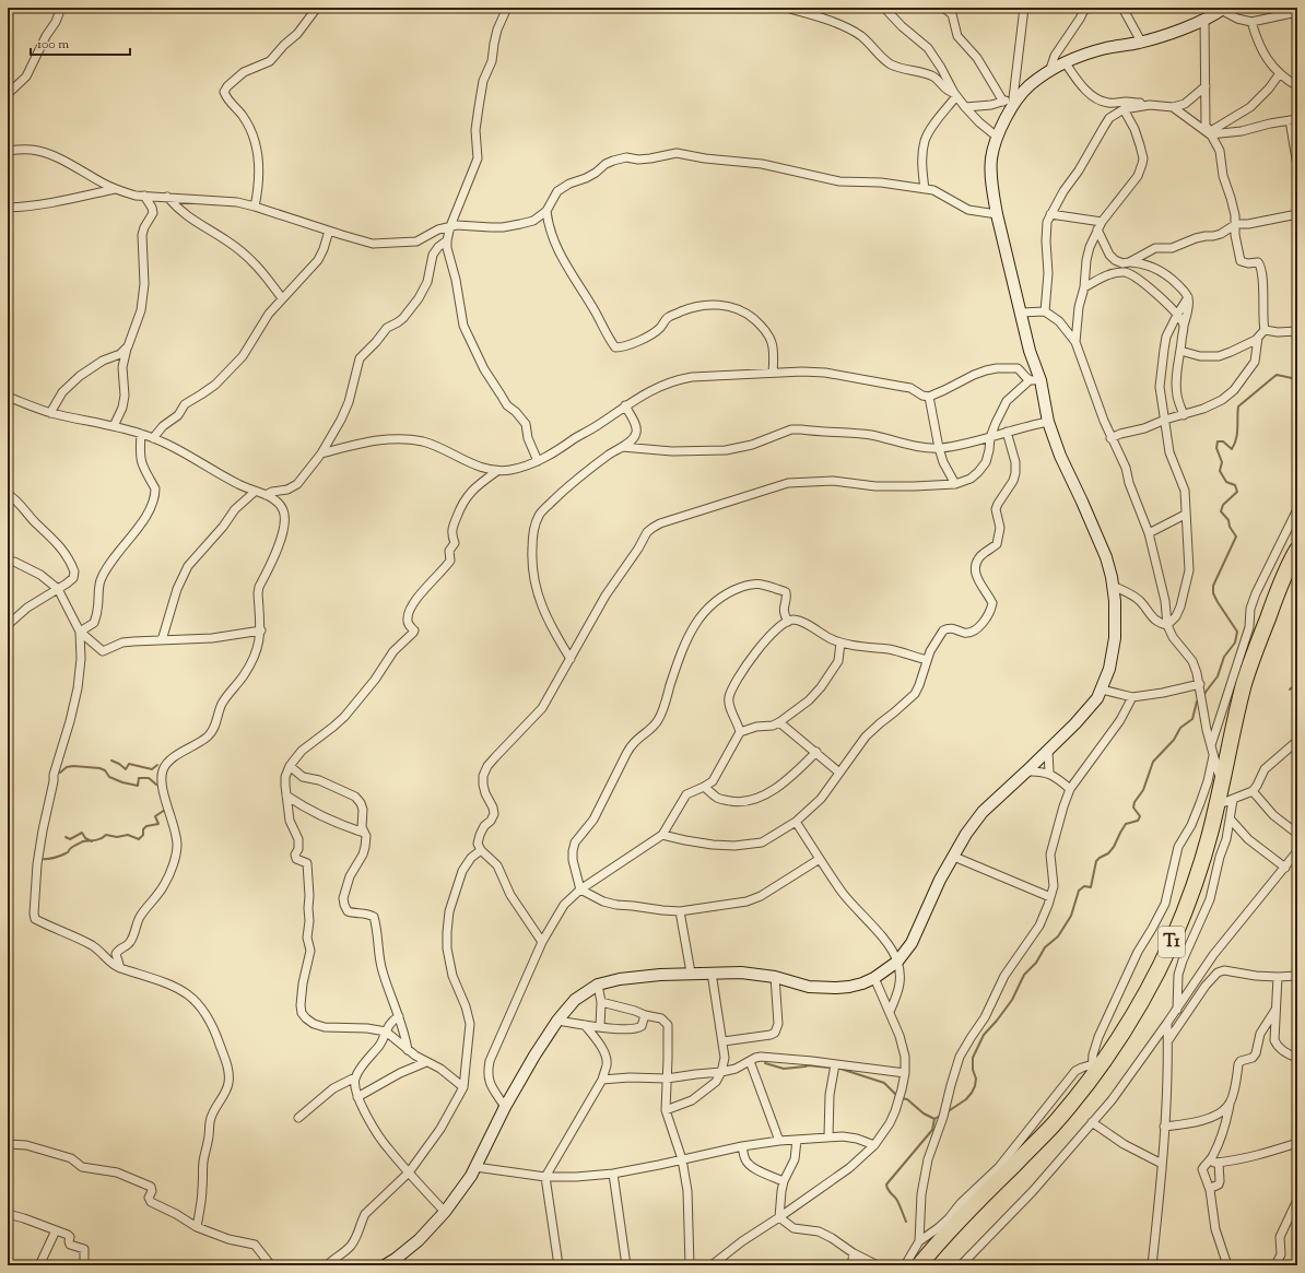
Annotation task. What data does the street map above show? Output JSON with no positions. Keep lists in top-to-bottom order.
{
  "streets": {
    "highway": ["T1"]
  },
  "scale_bar": "100 m"
}
